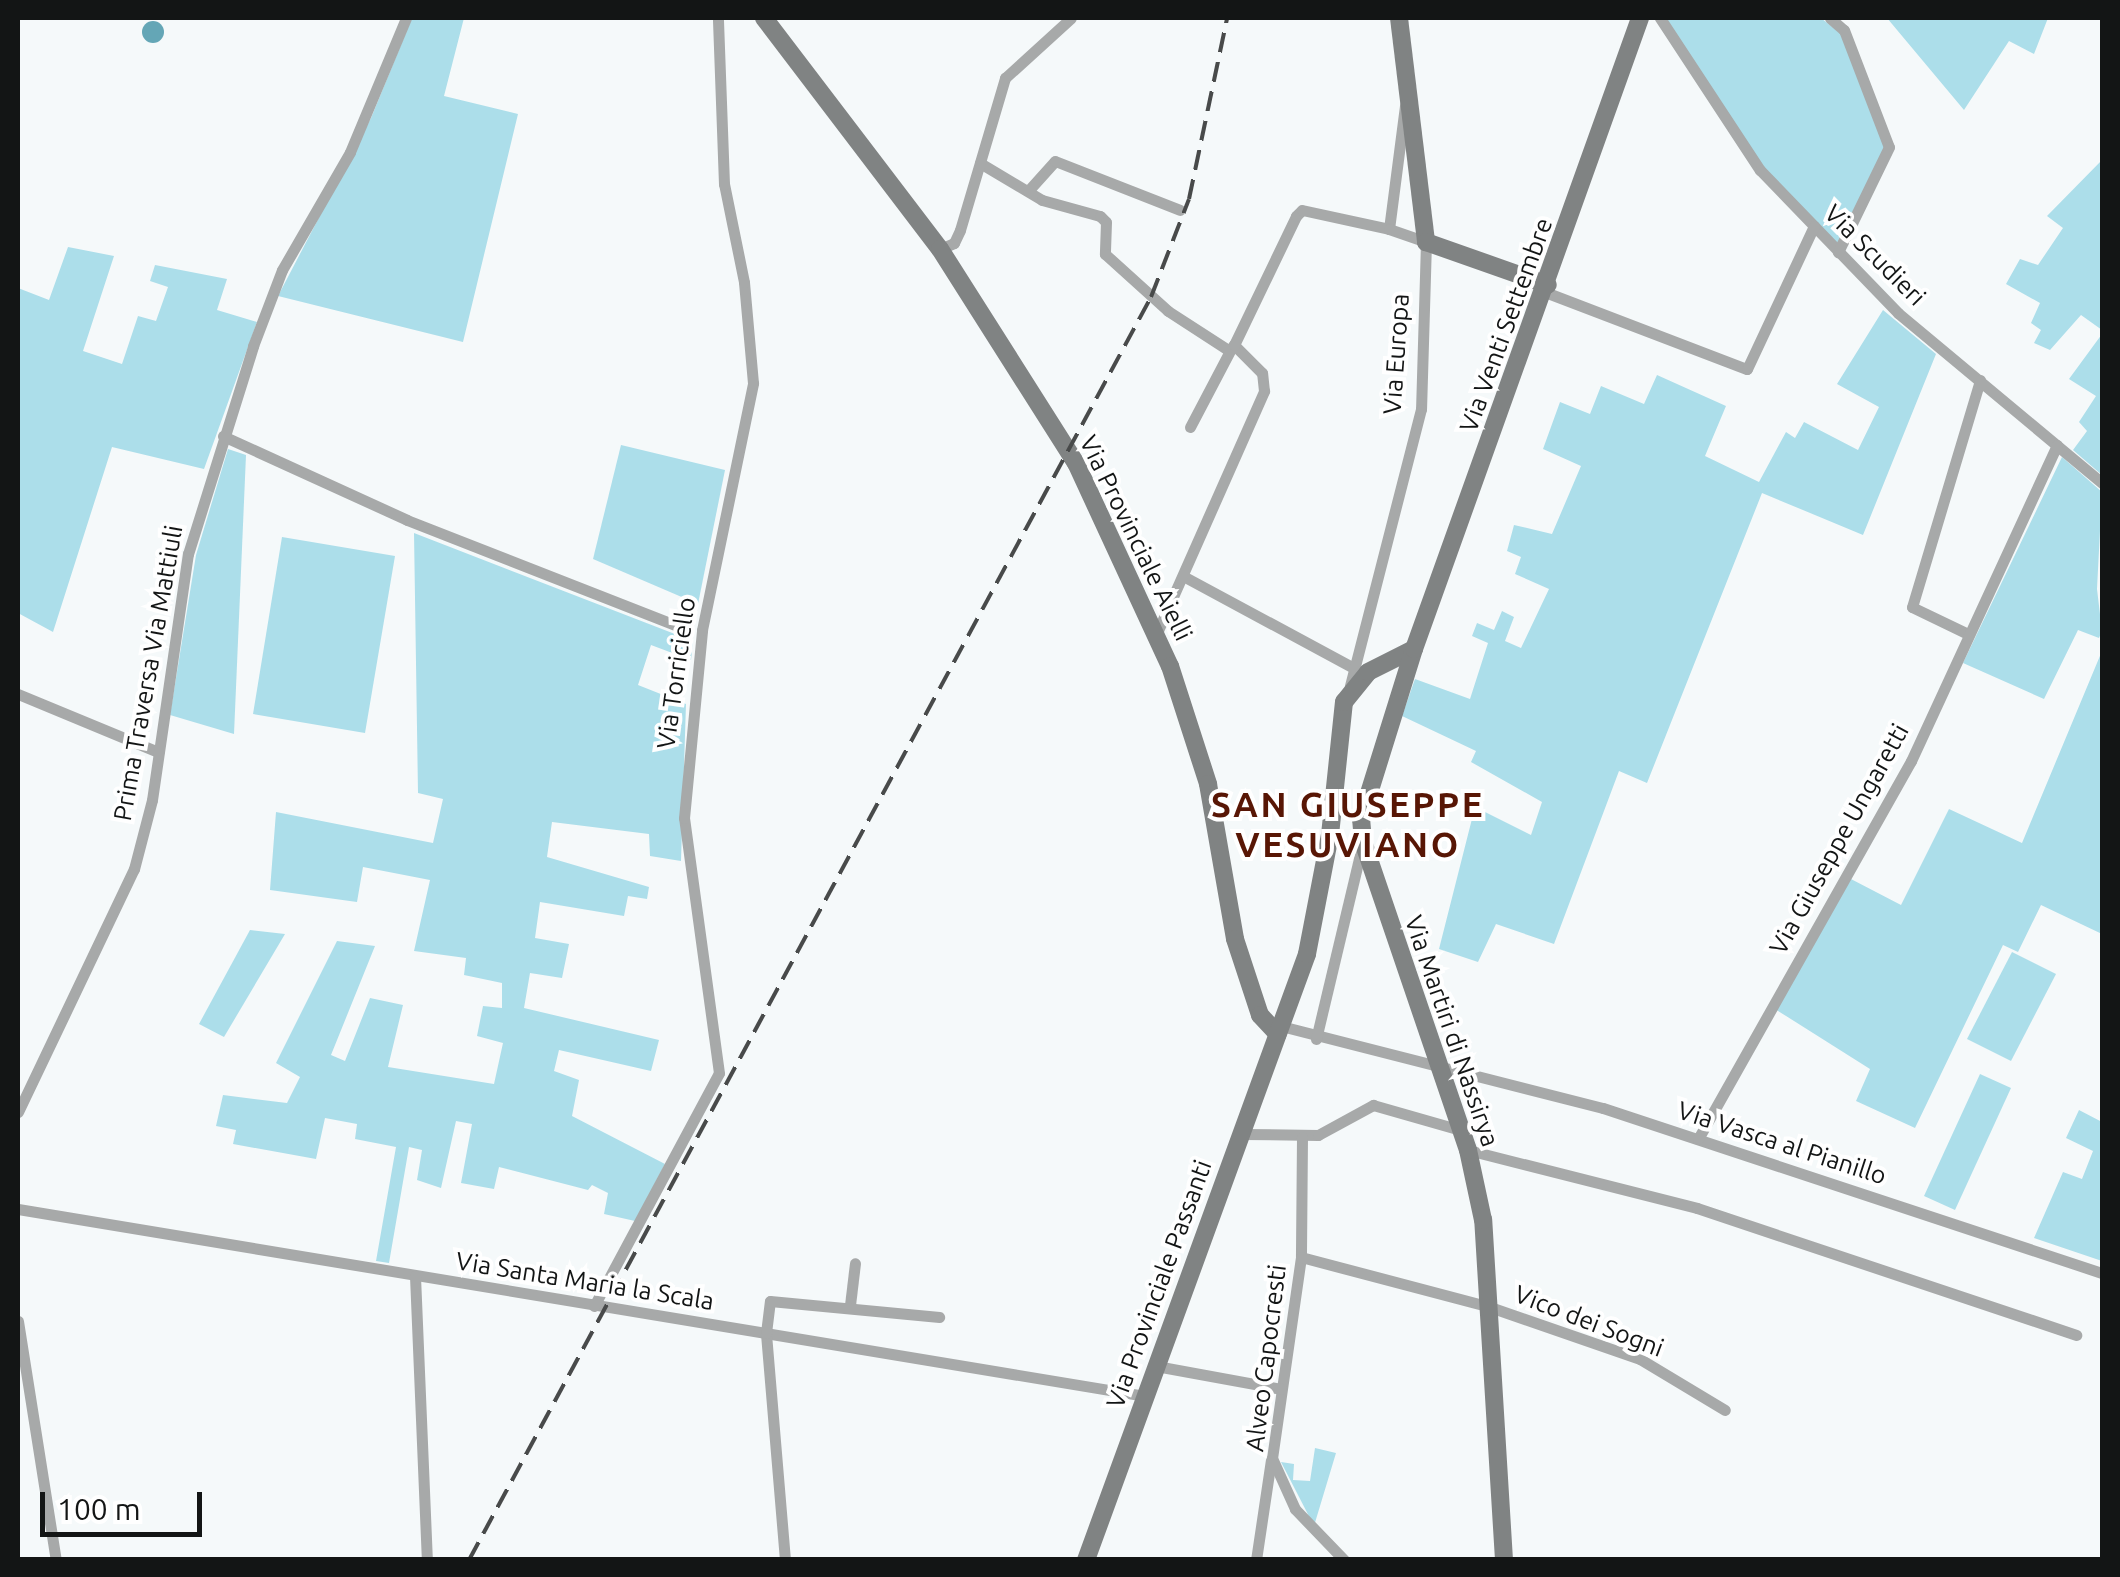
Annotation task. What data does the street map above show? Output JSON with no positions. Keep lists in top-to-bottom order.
{
  "streets": {
    "street": [
      "Via Scudieri",
      "Via Venti Settembre",
      "Via Europa",
      "Via Provinciale Aielli",
      "Prima Traversa Via Mattiuli",
      "Via Torriciello",
      "Via Giuseppe Ungaretti",
      "Via Martiri di Nassirya",
      "Via Vasca al Pianillo",
      "Via Santa Maria la Scala",
      "Via Provinciale Passanti",
      "Vico dei Sogni",
      "Alveo Capocresti"
    ]
  },
  "crossings": [
    ["Via Scudieri", "Via Giuseppe Ungaretti"],
    ["Via Venti Settembre", "Via Martiri di Nassirya"],
    ["Via Europa", "Via Provinciale Passanti"],
    ["Via Provinciale Aielli", "Via Vasca al Pianillo"],
    ["Via Provinciale Aielli", "Via Provinciale Passanti"],
    ["Prima Traversa Via Mattiuli", "Via Torriciello"],
    ["Via Torriciello", "Via Santa Maria la Scala"],
    ["Via Giuseppe Ungaretti", "Via Vasca al Pianillo"],
    ["Via Martiri di Nassirya", "Via Vasca al Pianillo"],
    ["Via Martiri di Nassirya", "Vico dei Sogni"],
    ["Via Vasca al Pianillo", "Via Provinciale Passanti"],
    ["Via Santa Maria la Scala", "Via Provinciale Passanti"],
    ["Vico dei Sogni", "Alveo Capocresti"]
  ],
  "districts": ["SAN GIUSEPPE VESUVIANO"],
  "scale_bar": "100 m"
}
